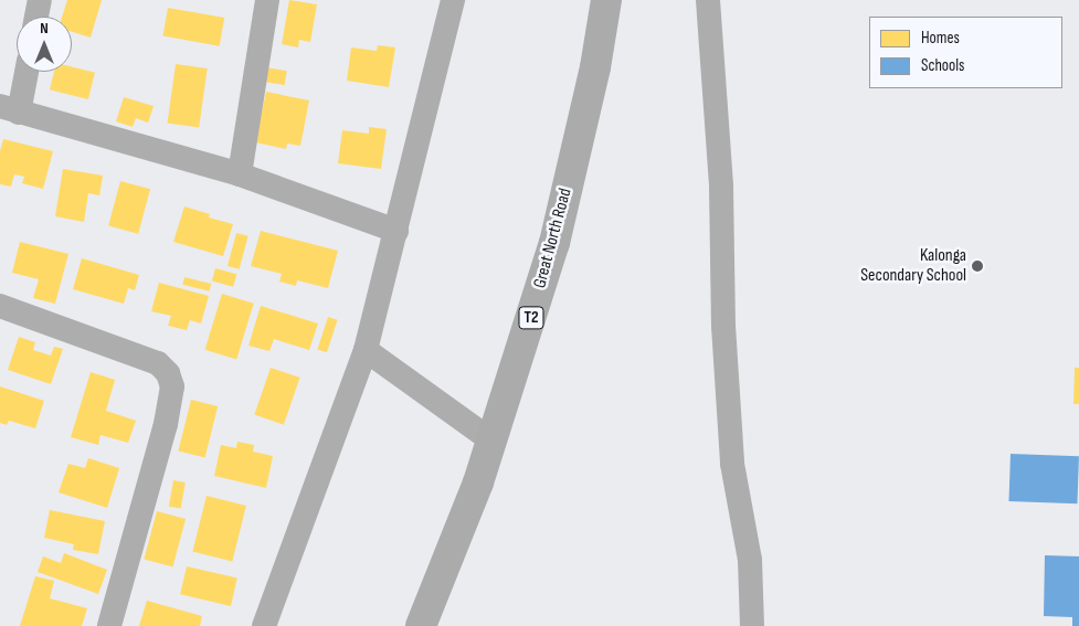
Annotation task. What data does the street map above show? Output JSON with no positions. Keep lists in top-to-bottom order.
{
  "streets": {
    "highway": ["Great North Road", "T2"]
  },
  "places": ["Kalonga Secondary School"],
  "legend": ["Homes", "Schools"],
  "north": "top"
}
